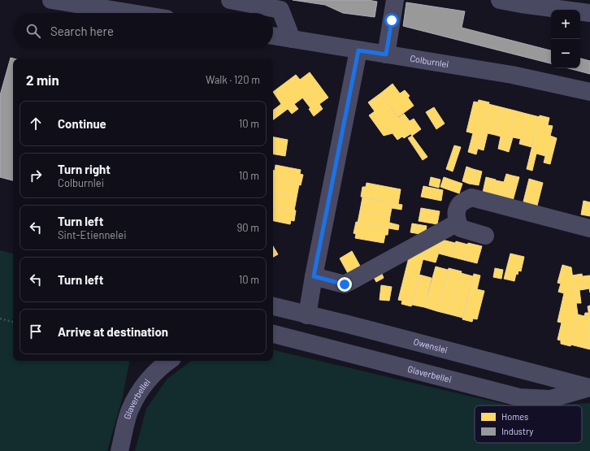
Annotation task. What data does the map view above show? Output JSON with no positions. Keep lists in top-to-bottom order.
{
  "streets": {
    "street": ["Colburnlei", "Owenslei", "Glaverbellei"]
  },
  "crossings": [
    ["Owenslei", "Glaverbellei"]
  ],
  "legend": ["Homes", "Industry"],
  "page": {
    "map_buttons": ["+", "−"],
    "search": "Search here",
    "heading": ["2 min", "Walk · 120 m"],
    "list": [
      ["Continue", "10 m"],
      ["Turn right", "Colburnlei", "10 m"],
      ["Turn left", "Sint-Etiennelei", "90 m"],
      ["Turn left", "10 m"],
      "Arrive at destination"
    ]
  }
}
